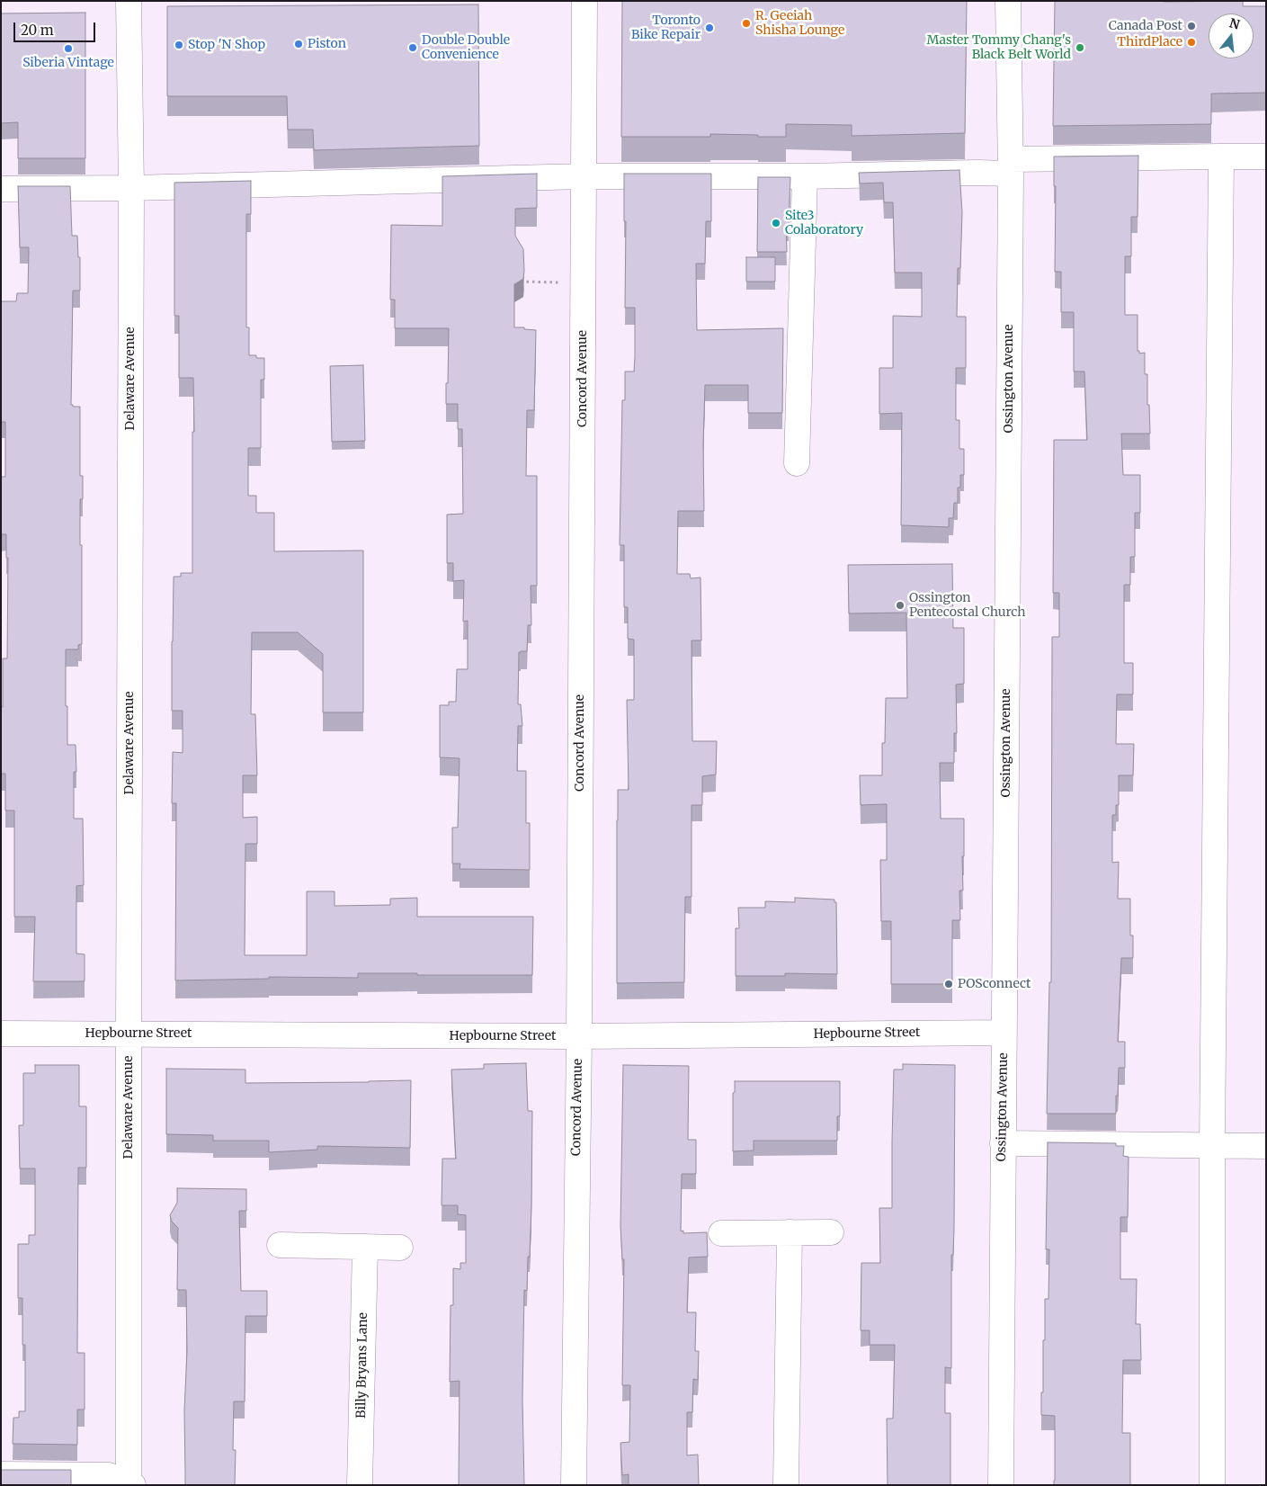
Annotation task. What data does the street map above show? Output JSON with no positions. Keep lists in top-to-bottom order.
{
  "streets": {
    "street": [
      "Delaware Avenue",
      "Concord Avenue",
      "Ossington Avenue",
      "Hepbourne Street",
      "Billy Bryans Lane"
    ]
  },
  "crossings": [
    ["Delaware Avenue", "Hepbourne Street"],
    ["Concord Avenue", "Hepbourne Street"],
    ["Ossington Avenue", "Hepbourne Street"]
  ],
  "places": [
    "R. Geeiah Shisha Lounge",
    "Canada Post",
    "Toronto Bike Repair",
    "ThirdPlace",
    "Piston",
    "Stop 'N Shop",
    "Double Double Convenience",
    "Master Tommy Chang's Black Belt World",
    "Siberia Vintage",
    "Site3 Colaboratory",
    "Ossington Pentecostal Church",
    "POSconnect"
  ],
  "scale_bar": "20 m",
  "north": "top"
}
